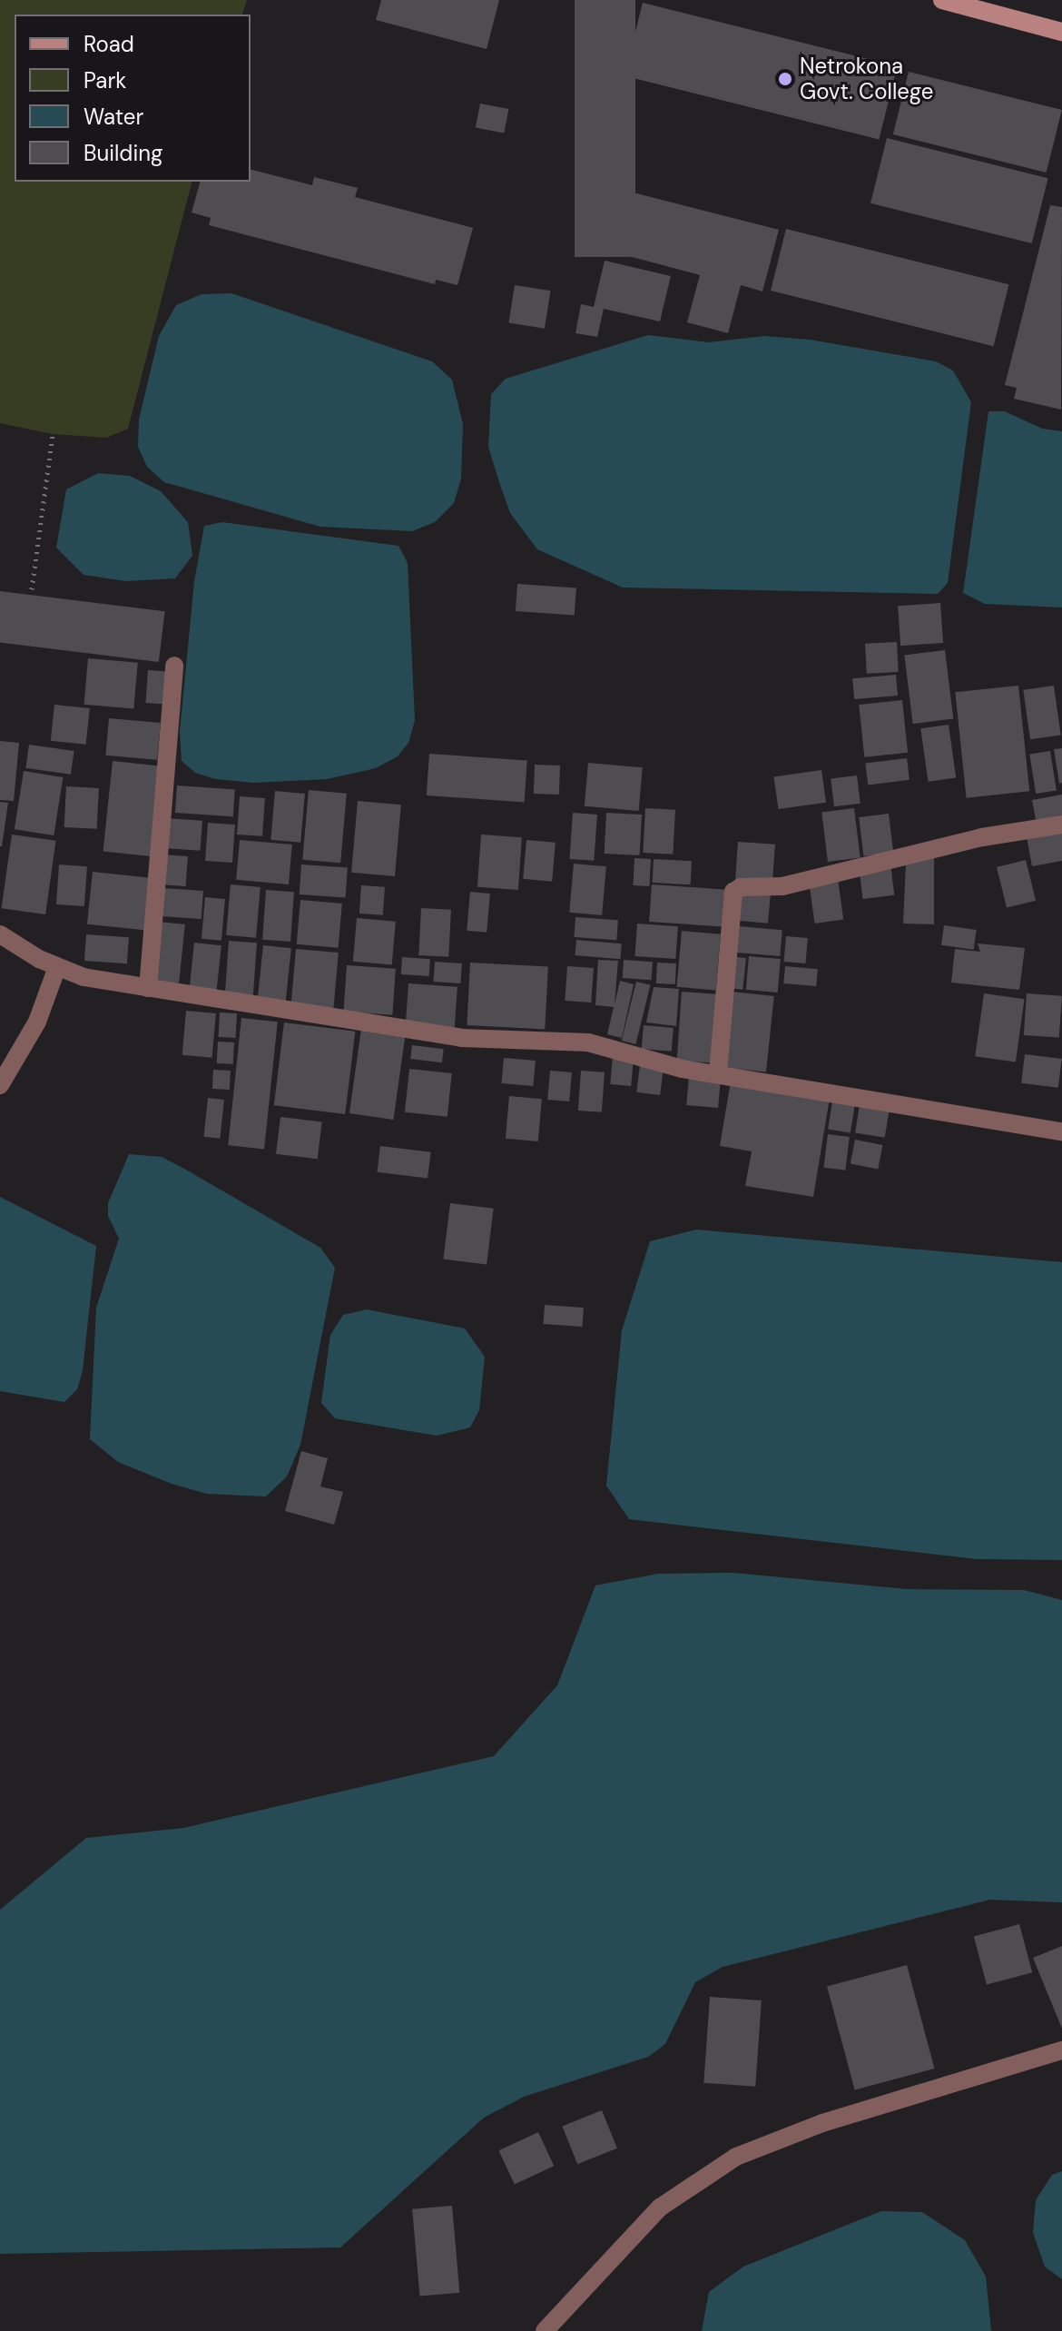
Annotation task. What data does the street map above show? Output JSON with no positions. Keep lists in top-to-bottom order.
{
  "places": ["Netrokona Govt. College"],
  "legend": [
    "Road",
    "Park",
    "Water",
    "Building"
  ]
}
